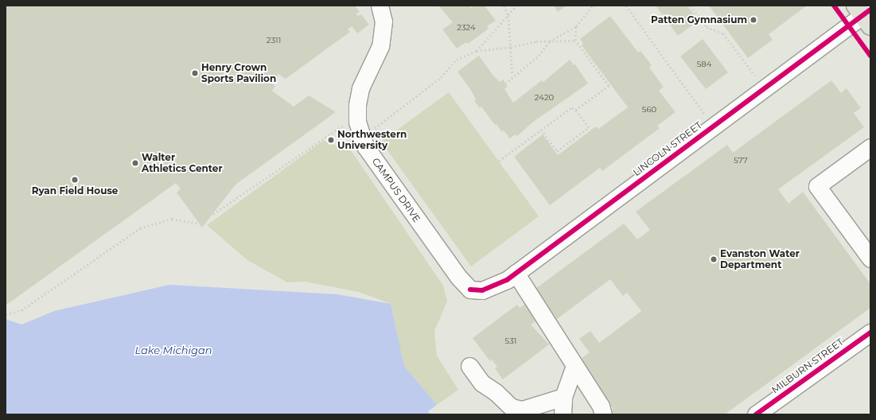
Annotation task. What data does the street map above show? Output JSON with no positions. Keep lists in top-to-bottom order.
{
  "streets": {
    "street": ["LINCOLN STREET", "CAMPUS DRIVE", "MILBURN STREET"]
  },
  "crossings": [
    ["LINCOLN STREET", "CAMPUS DRIVE"]
  ],
  "water": ["Lake Michigan"],
  "places": [
    "Patten Gymnasium",
    "Henry Crown Sports Pavilion",
    "Northwestern University",
    "Walter Athletics Center",
    "Ryan Field House",
    "Evanston Water Department"
  ],
  "house_numbers": [
    "2324",
    "2311",
    "584",
    "2420",
    "560",
    "577",
    "531"
  ]
}
